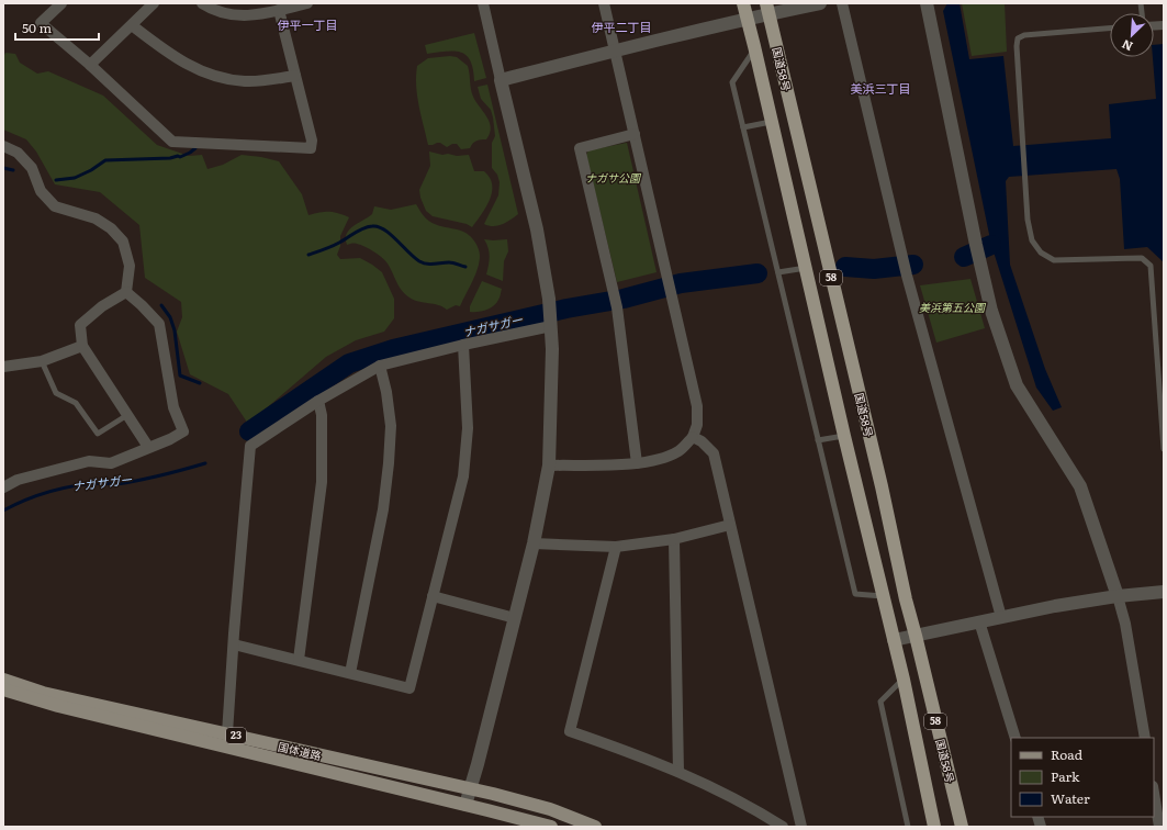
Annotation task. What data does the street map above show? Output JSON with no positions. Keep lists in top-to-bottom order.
{
  "streets": {
    "highway": ["国道58号", "58"],
    "main road": ["23", "国体道路"]
  },
  "districts": ["伊平一丁目", "伊平二丁目", "美浜三丁目"],
  "water": ["ナガサガー"],
  "parks": ["ナガサ公園", "美浜第五公園"],
  "legend": ["Road", "Park", "Water"],
  "scale_bar": "50 m",
  "north": "bottom left"
}
